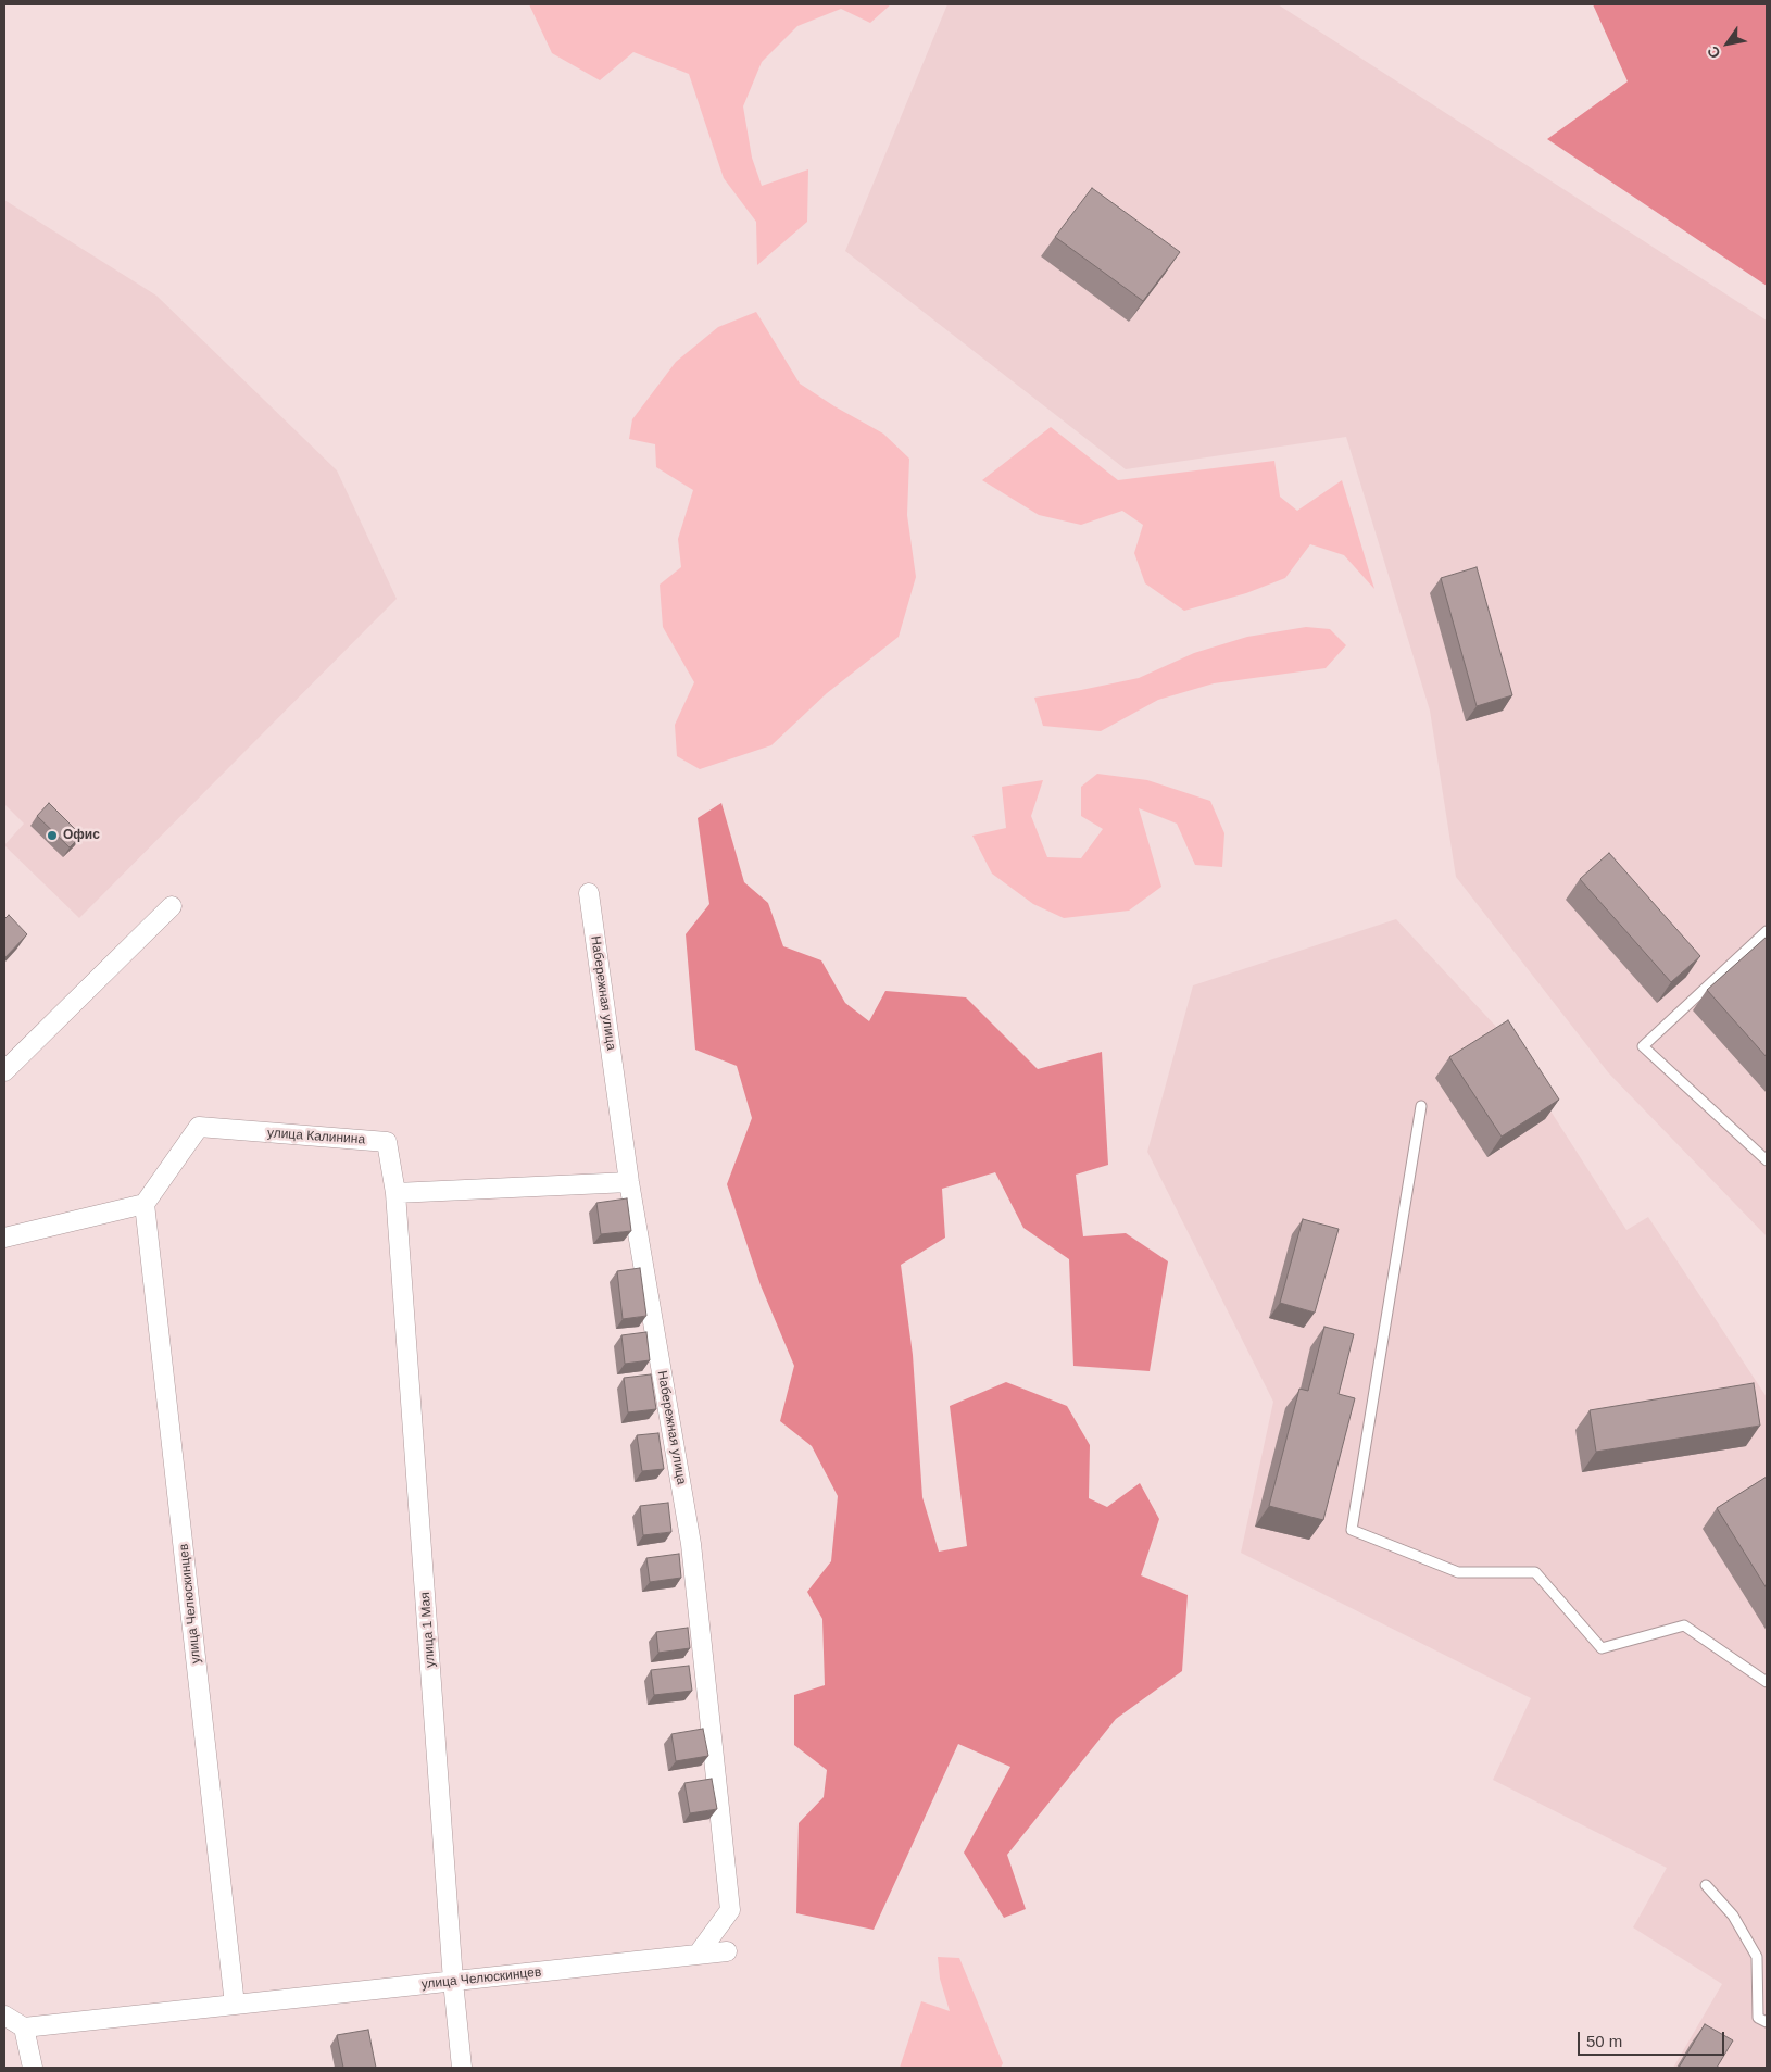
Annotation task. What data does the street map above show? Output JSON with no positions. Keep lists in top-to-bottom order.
{
  "streets": {
    "street": [
      "Набережная улица",
      "улица Калинина",
      "улица Челюскинцев",
      "улица 1 Мая"
    ]
  },
  "crossings": [
    ["Набережная улица", "улица Челюскинцев"],
    ["улица Калинина", "улица Челюскинцев"],
    ["улица Калинина", "улица 1 Мая"],
    ["улица Челюскинцев", "улица 1 Мая"]
  ],
  "places": ["Офис"],
  "scale_bar": "50 m",
  "north": "bottom left"
}
